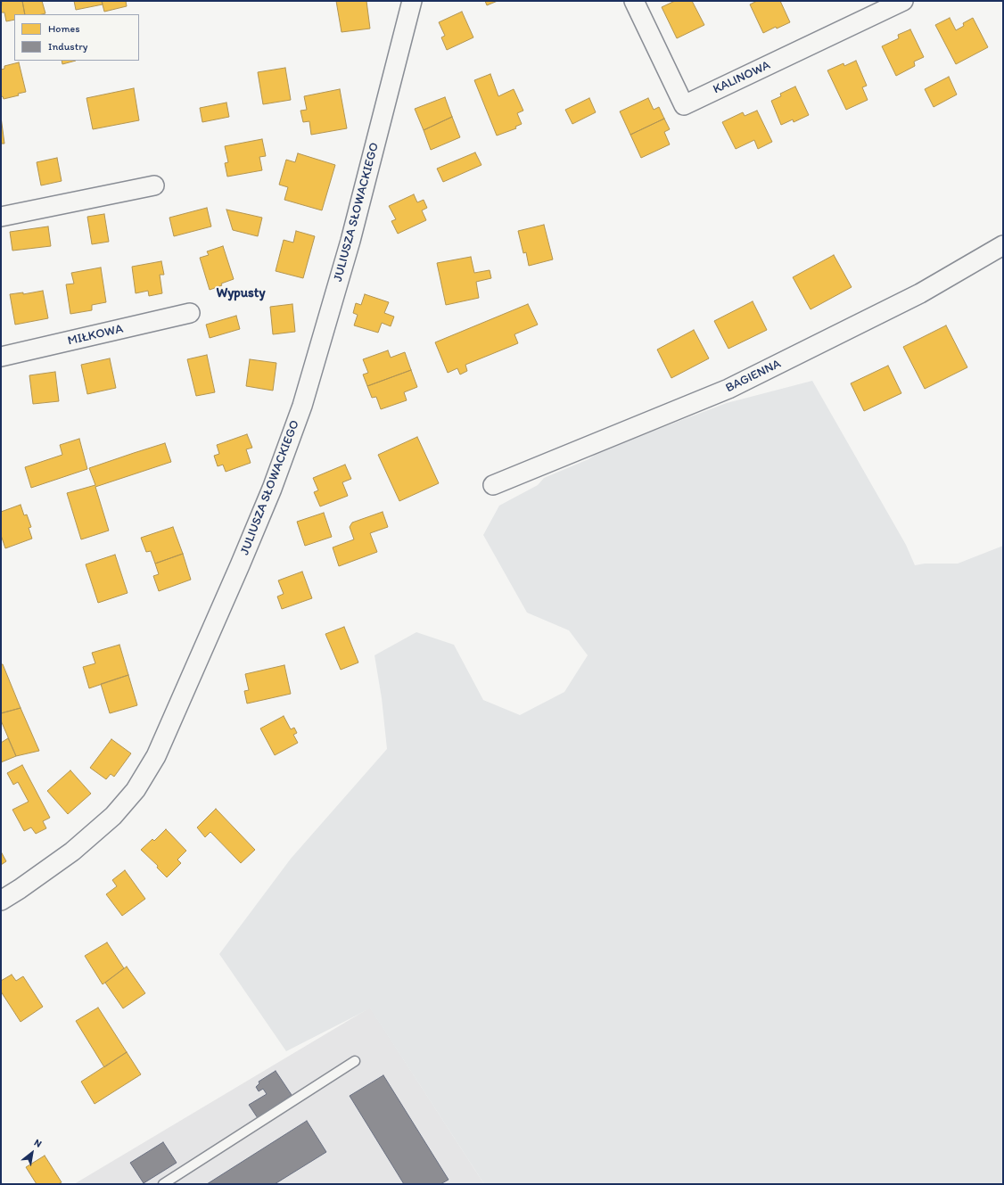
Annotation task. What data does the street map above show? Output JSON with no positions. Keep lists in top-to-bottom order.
{
  "streets": {
    "street": [
      "KALINOWA",
      "JULIUSZA SŁOWACKIEGO",
      "MIŁKOWA",
      "BAGIENNA"
    ]
  },
  "districts": ["Wypusty"],
  "legend": ["Homes", "Industry"],
  "north": "top right"
}
